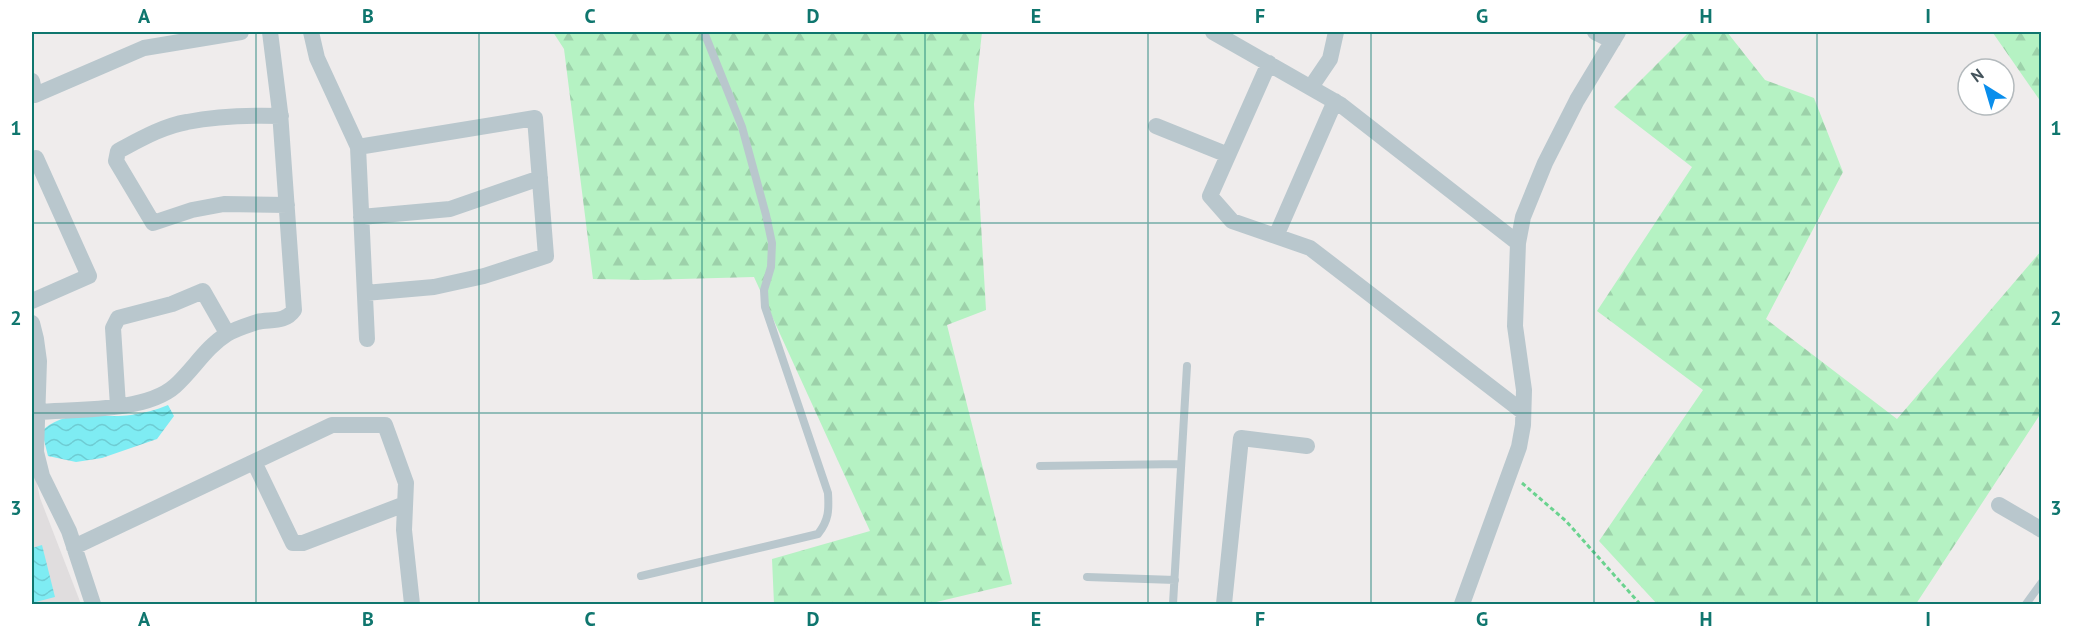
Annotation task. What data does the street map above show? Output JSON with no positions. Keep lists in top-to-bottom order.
{
  "north": "top left",
  "grid": {
    "columns": [
      "A",
      "B",
      "C",
      "D",
      "E",
      "F",
      "G",
      "H",
      "I"
    ],
    "rows": ["1", "2", "3"]
  }
}
